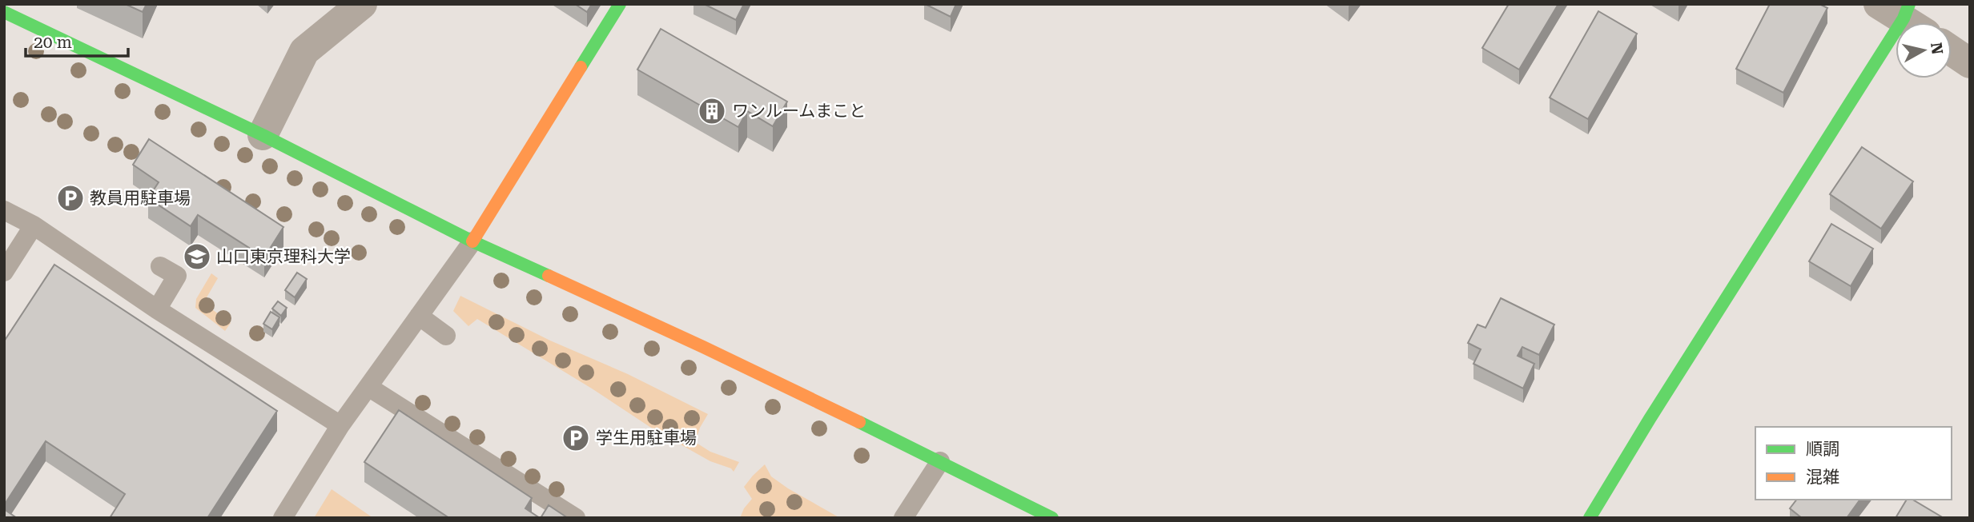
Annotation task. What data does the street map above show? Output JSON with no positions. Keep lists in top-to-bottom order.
{
  "places": {
    "building": ["ワンルームまこと"],
    "parking": ["教員用駐車場", "学生用駐車場"],
    "school or university": ["山口東京理科大学"]
  },
  "legend": ["順調", "混雑"],
  "scale_bar": "20 m",
  "north": "right"
}
